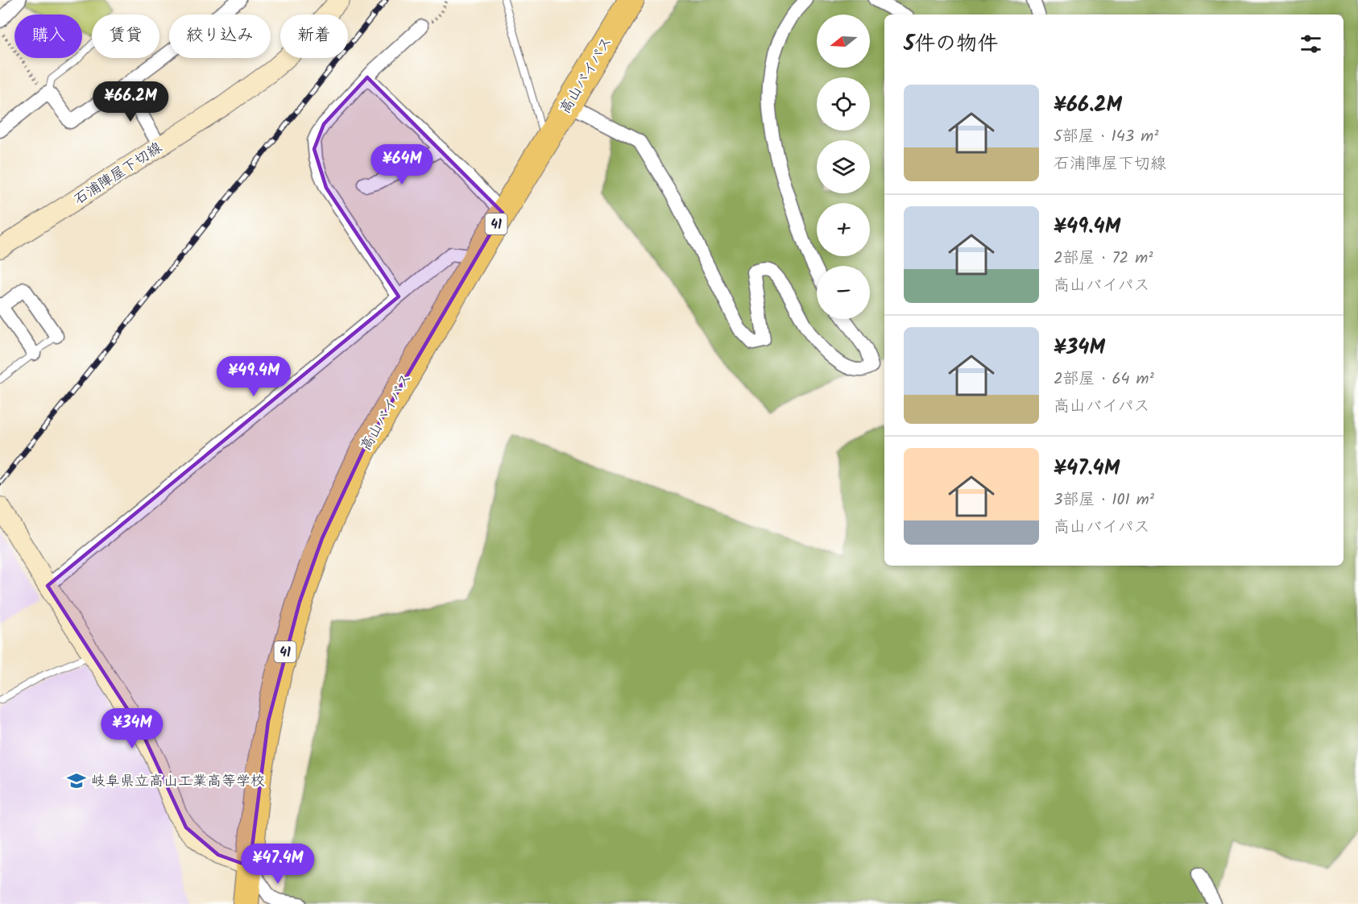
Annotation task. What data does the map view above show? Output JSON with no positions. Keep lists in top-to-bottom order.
{
  "streets": {
    "highway": ["高山バイパス", "41"],
    "street": ["石浦陣屋下切線"]
  },
  "places": {
    "school or university": ["岐阜県立高山工業高等学校"]
  },
  "north": "left",
  "page": {
    "map_buttons": ["+", "−"],
    "chip": [
      "購入",
      "賃貸",
      "絞り込み",
      "新着"
    ],
    "heading": "5件の物件",
    "list": [
      {
        "name": "¥66.2M",
        "note": "5部屋 · 143 m² · 石浦陣屋下切線"
      },
      {
        "name": "¥49.4M",
        "note": "2部屋 · 72 m² · 高山バイパス"
      },
      {
        "name": "¥34M",
        "note": "2部屋 · 64 m² · 高山バイパス"
      },
      {
        "name": "¥47.4M",
        "note": "3部屋 · 101 m² · 高山バイパス"
      }
    ],
    "price": [
      "¥66.2M",
      "¥64M",
      "¥49.4M",
      "¥34M",
      "¥47.4M"
    ]
  }
}
